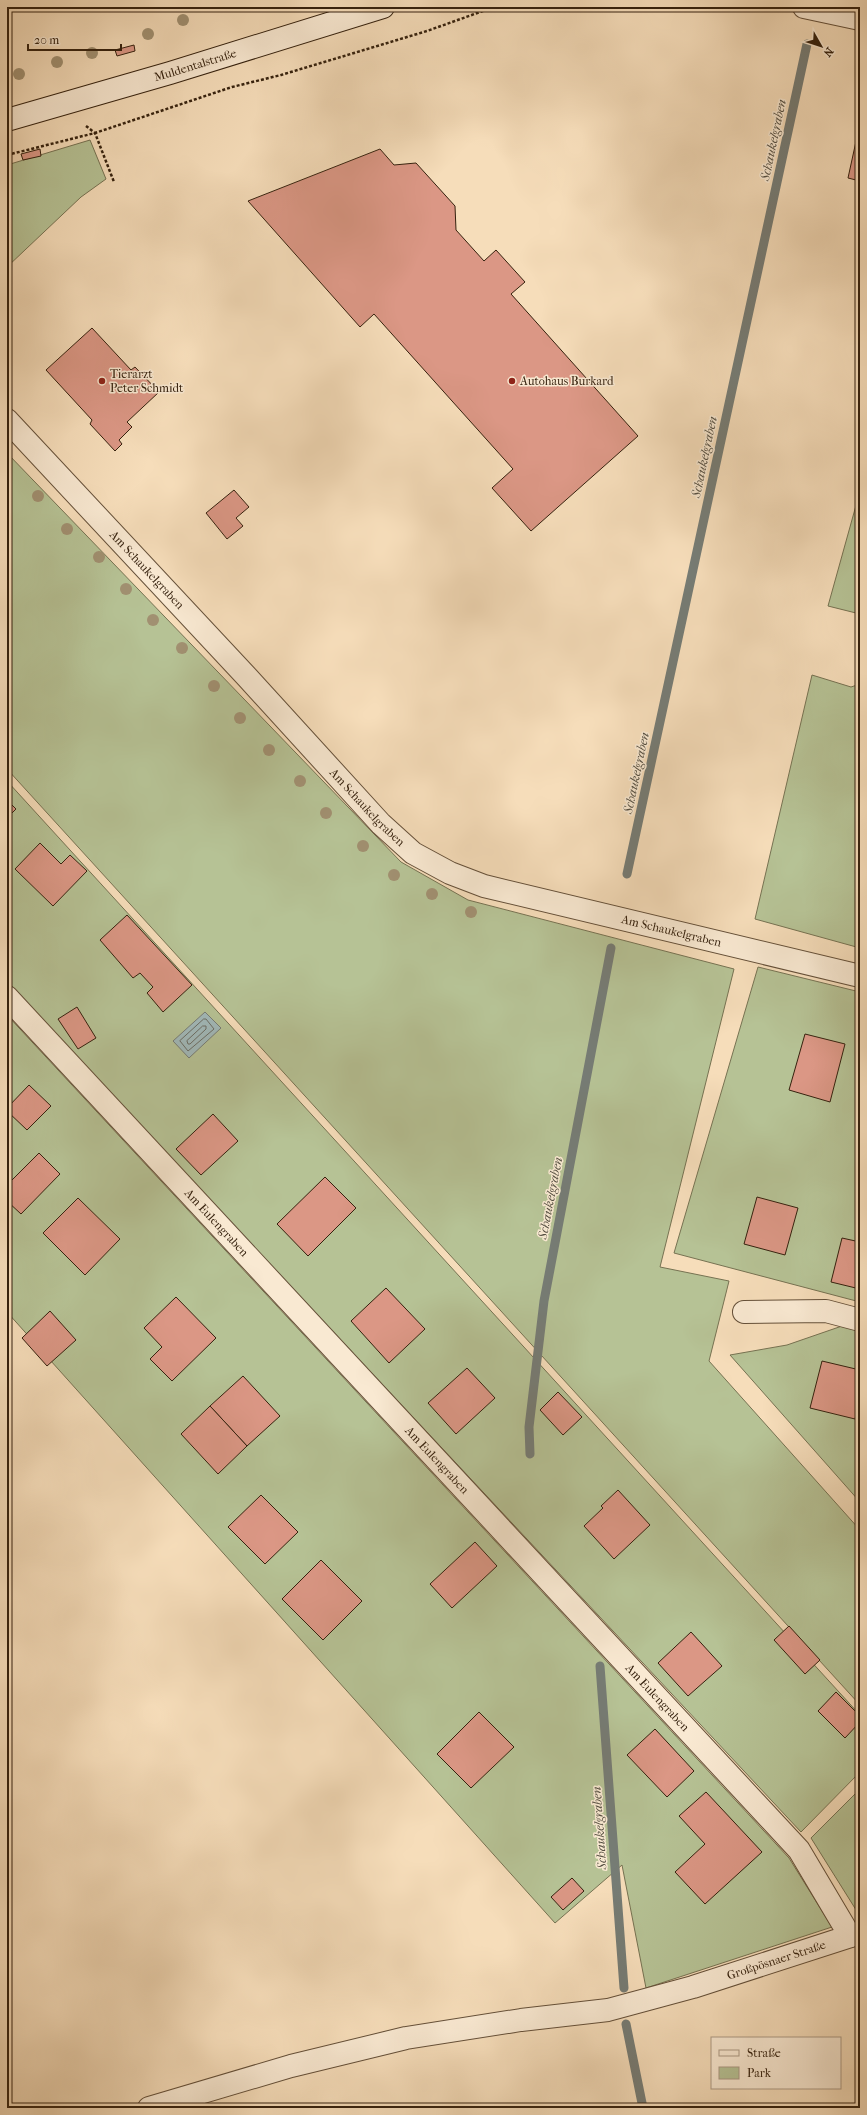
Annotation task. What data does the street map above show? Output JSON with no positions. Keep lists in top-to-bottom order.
{
  "streets": {
    "street": [
      "Muldentalstraße",
      "Am Schaukelgraben",
      "Am Eulengraben",
      "Großpösnaer Straße"
    ]
  },
  "crossings": [
    ["Am Eulengraben", "Großpösnaer Straße"]
  ],
  "water": ["Schaukelgraben"],
  "places": ["Tierarzt Peter Schmidt", "Autohaus Burkard"],
  "legend": ["Straße", "Park"],
  "scale_bar": "20 m",
  "north": "bottom right"
}
